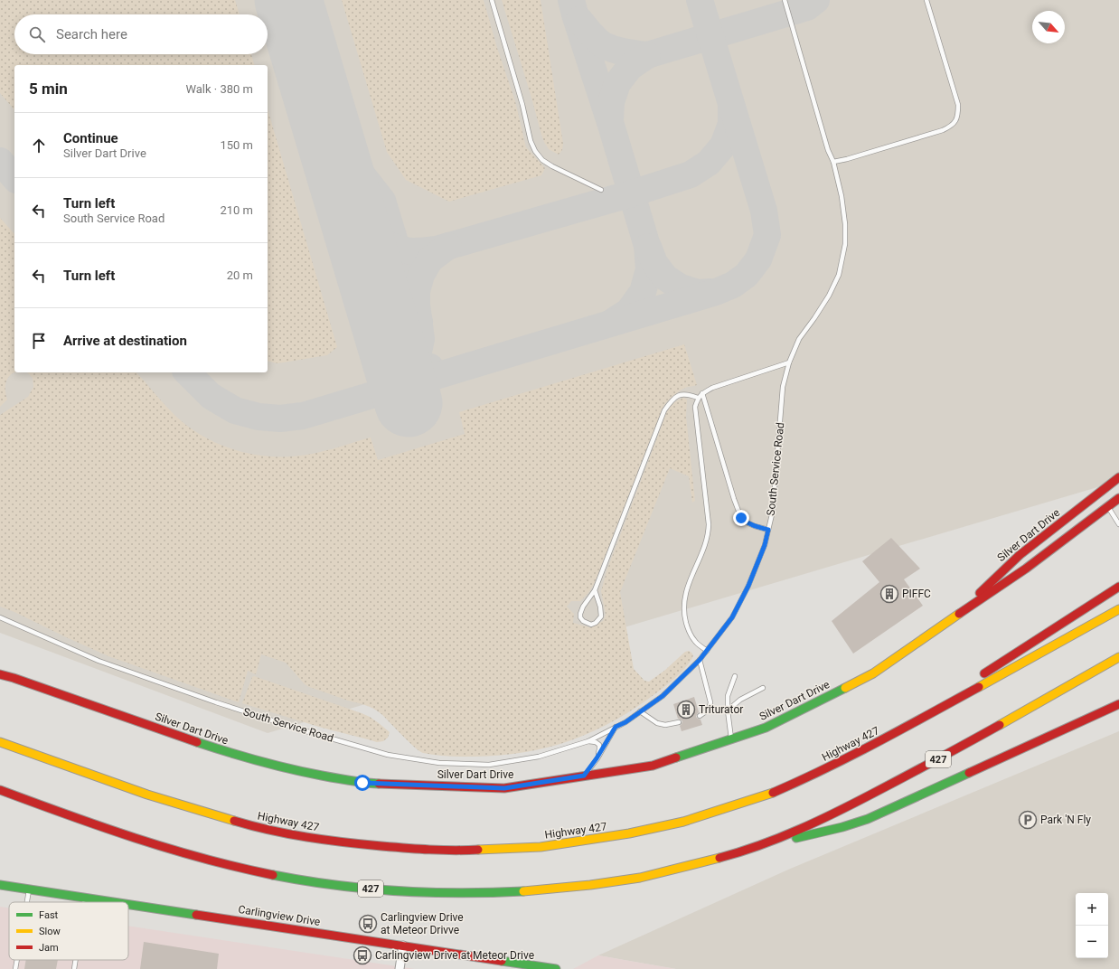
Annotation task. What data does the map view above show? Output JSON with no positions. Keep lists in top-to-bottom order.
{
  "streets": {
    "main road": [
      "Silver Dart Drive",
      "Highway 427",
      "427",
      "Carlingview Drive"
    ],
    "lane": ["South Service Road"]
  },
  "crossings": [
    ["South Service Road", "Silver Dart Drive"]
  ],
  "places": {
    "building": ["PIFFC", "Triturator"],
    "parking": ["Park 'N Fly"],
    "bus stop": ["Carlingview Drive at Meteor Drivve", "Carlingview Drive at Meteor Drive"]
  },
  "legend": ["Fast", "Slow", "Jam"],
  "north": "bottom right",
  "page": {
    "search": "Search here",
    "heading": ["5 min", "Walk · 380 m"],
    "list": [
      ["Continue", "Silver Dart Drive", "150 m"],
      ["Turn left", "South Service Road", "210 m"],
      ["Turn left", "20 m"],
      "Arrive at destination"
    ],
    "map_buttons": ["+", "−"]
  }
}
